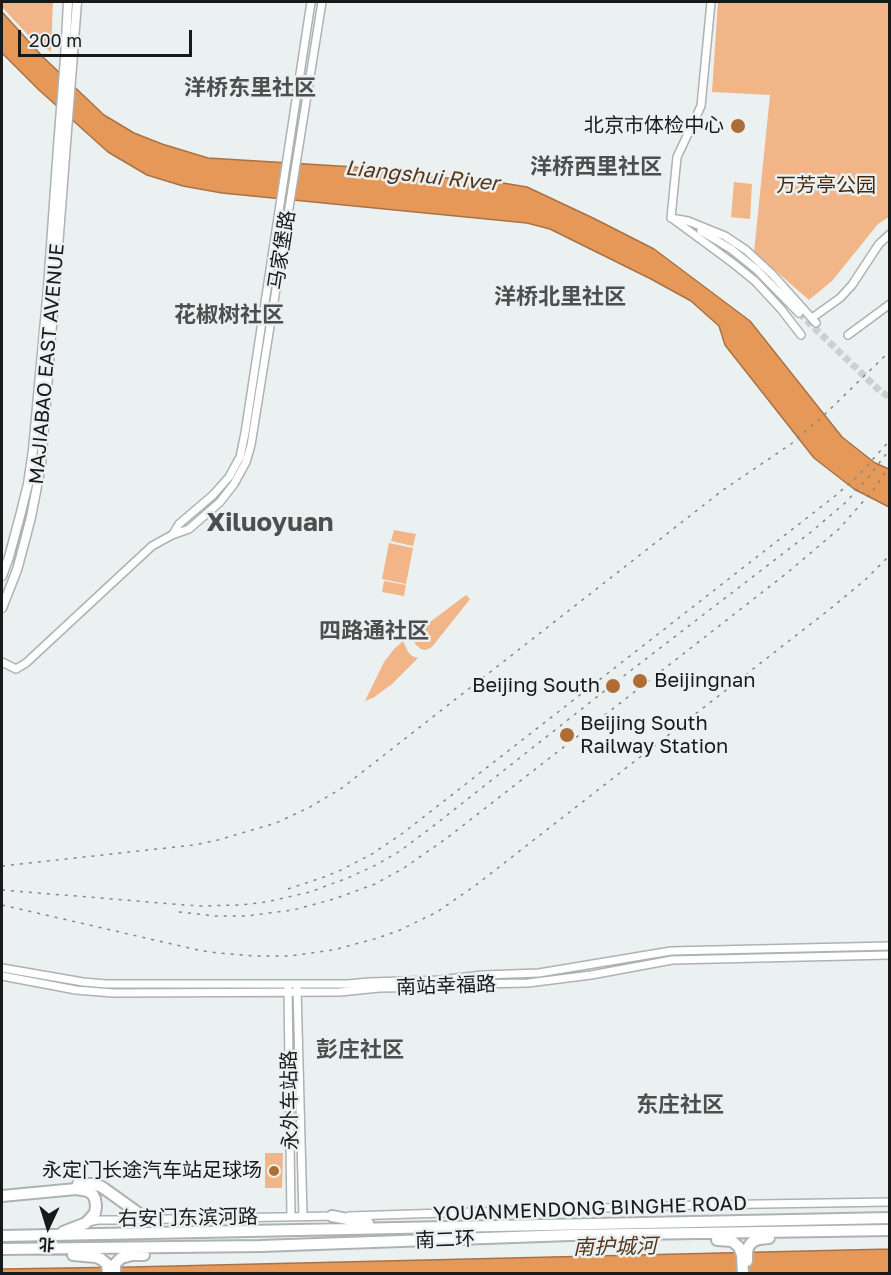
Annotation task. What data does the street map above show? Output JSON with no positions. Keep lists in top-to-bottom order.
{
  "streets": {
    "highway": ["南二环"],
    "main road": ["MAJIABAO EAST AVENUE"],
    "street": [
      "马家堡路",
      "南站幸福路",
      "永外车站路",
      "YOUANMENDONG BINGHE ROAD",
      "右安门东滨河路"
    ]
  },
  "crossings": [
    ["南站幸福路", "永外车站路"],
    ["永外车站路", "YOUANMENDONG BINGHE ROAD"],
    ["永外车站路", "右安门东滨河路"],
    ["YOUANMENDONG BINGHE ROAD", "右安门东滨河路"]
  ],
  "districts": [
    "洋桥东里社区",
    "洋桥西里社区",
    "洋桥北里社区",
    "花椒树社区",
    "Xiluoyuan",
    "四路通社区",
    "彭庄社区",
    "东庄社区"
  ],
  "water": ["Liangshui River", "南护城河"],
  "parks": ["万芳亭公园"],
  "places": [
    "北京市体检中心",
    "Beijingnan",
    "Beijing South",
    "Beijing South Railway Station",
    "永定门长途汽车站足球场"
  ],
  "scale_bar": "200 m",
  "north": "bottom"
}
